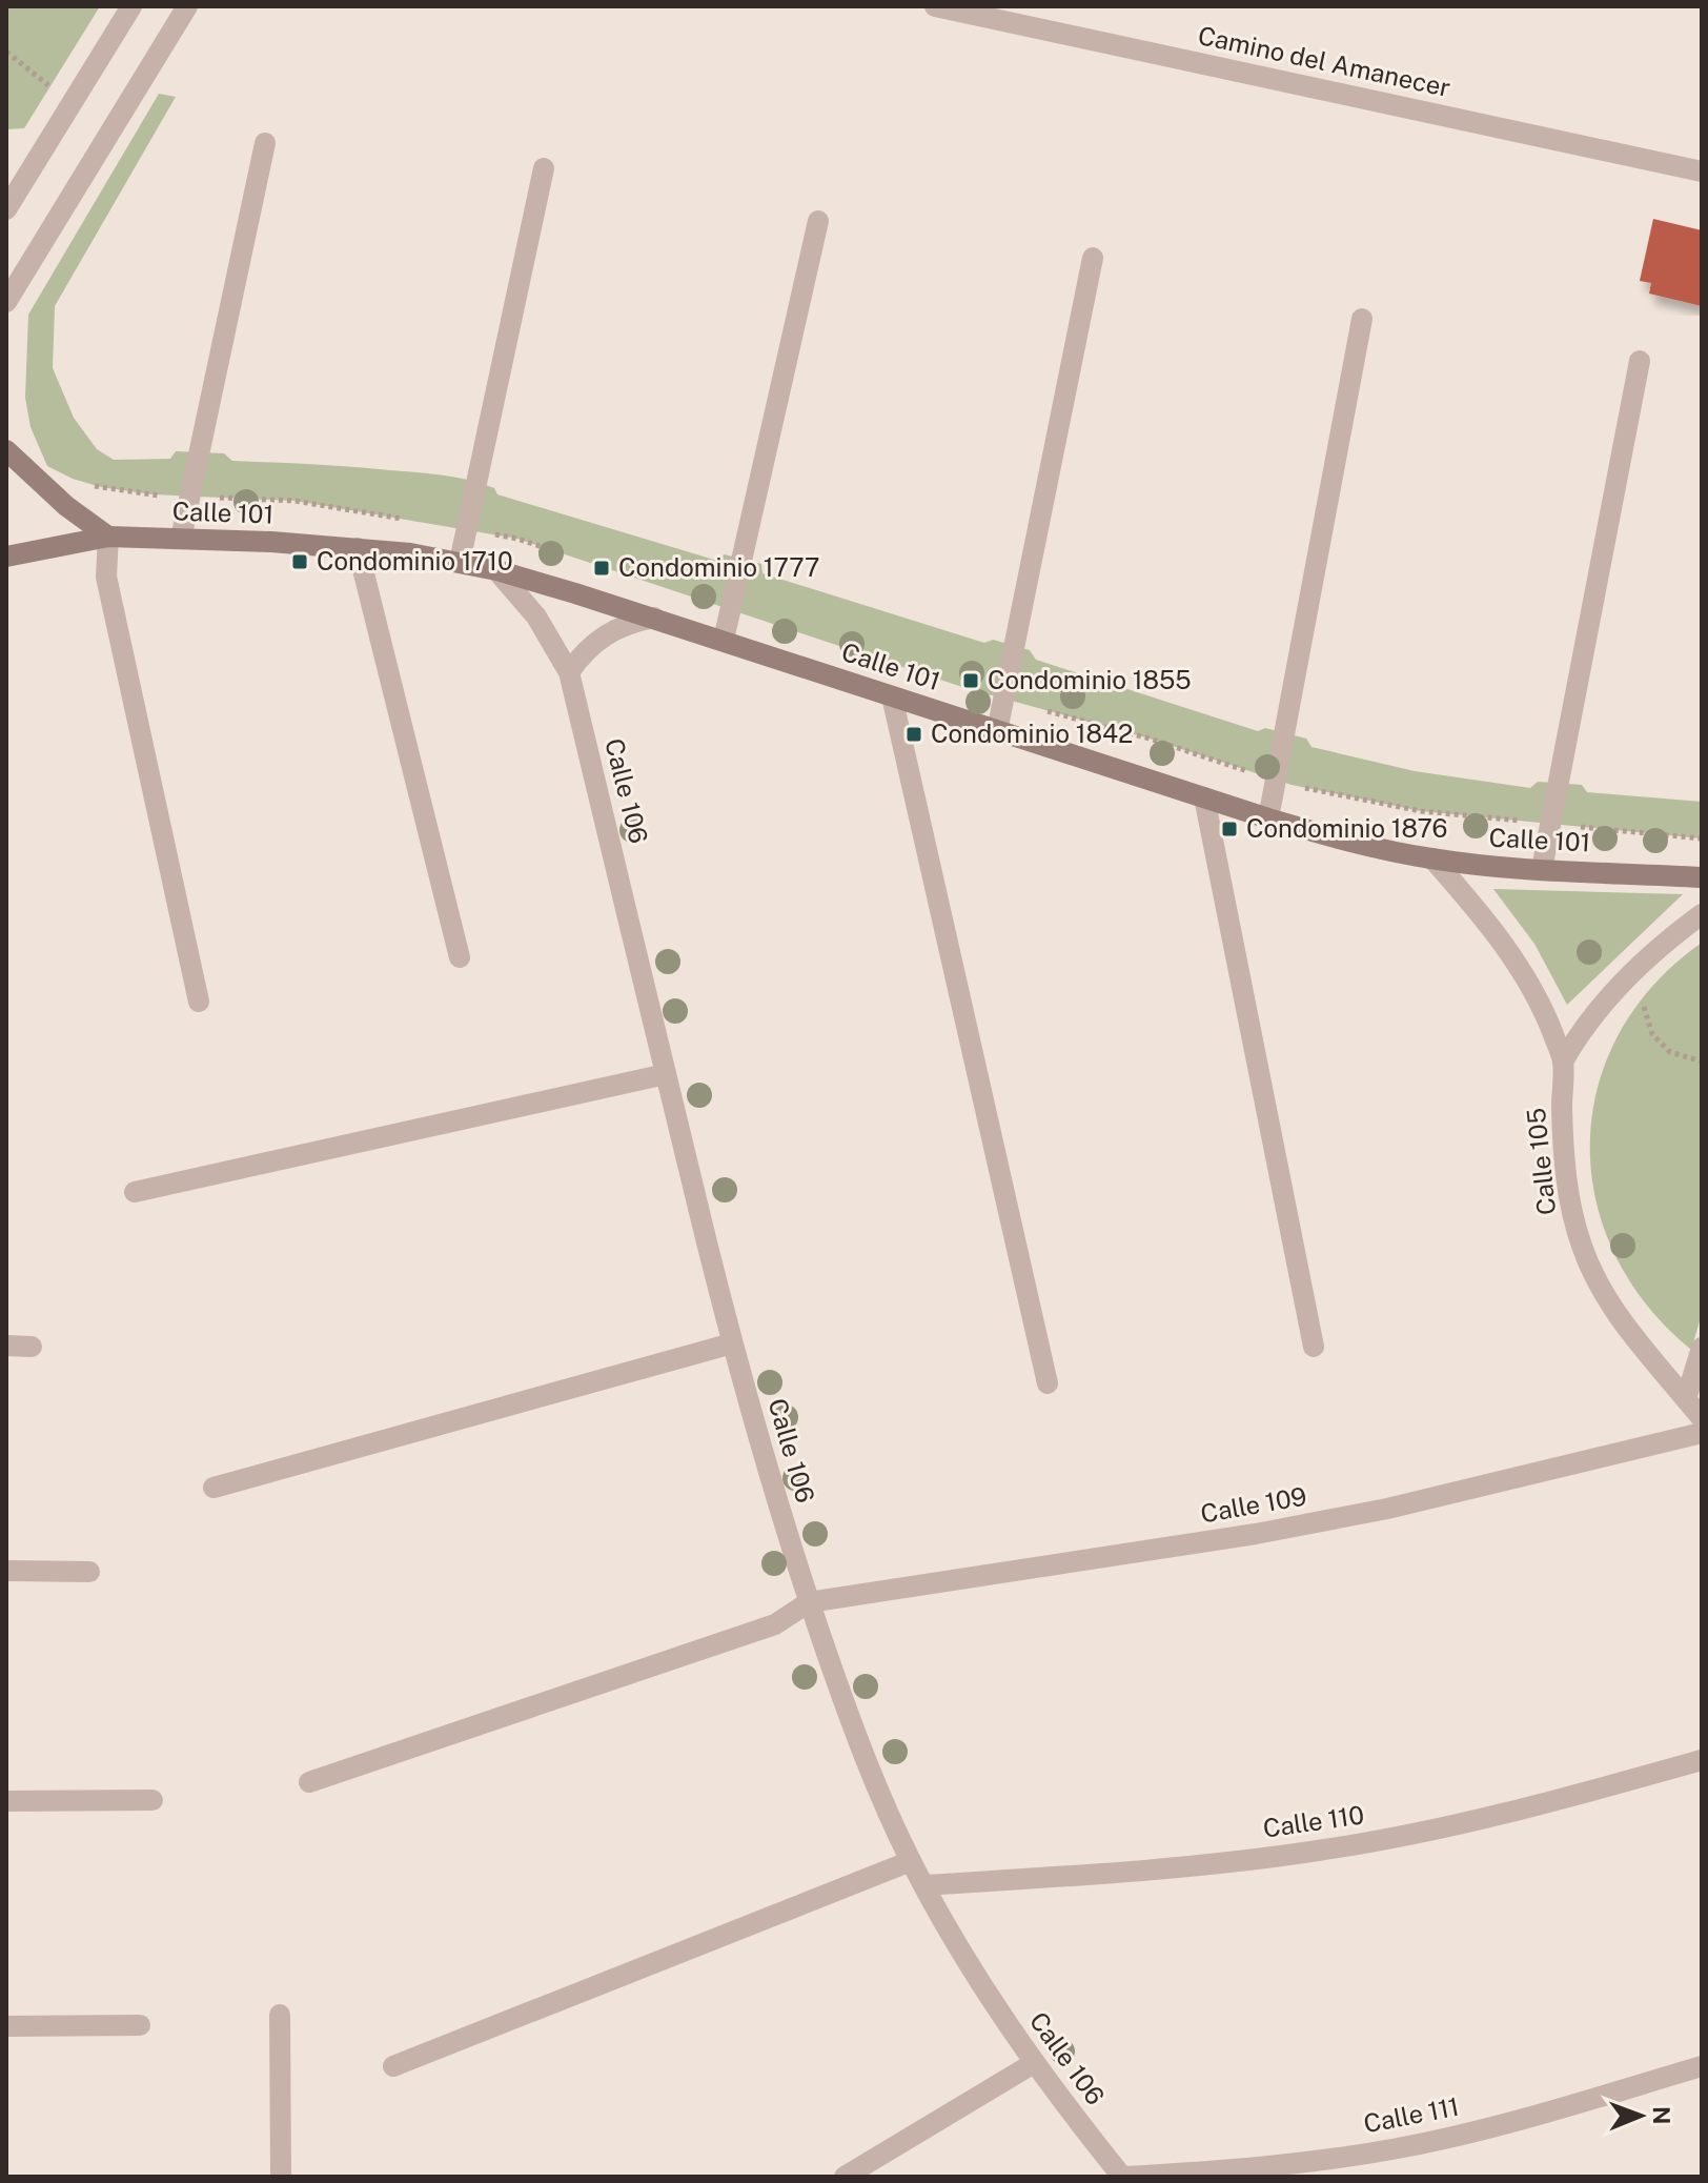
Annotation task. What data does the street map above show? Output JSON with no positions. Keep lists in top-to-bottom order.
{
  "streets": {
    "main road": ["Calle 101"],
    "street": [
      "Camino del Amanecer",
      "Calle 106",
      "Calle 105",
      "Calle 109",
      "Calle 110",
      "Calle 111"
    ]
  },
  "crossings": [
    ["Calle 101", "Calle 106"],
    ["Calle 101", "Calle 105"],
    ["Calle 106", "Calle 109"],
    ["Calle 106", "Calle 110"],
    ["Calle 106", "Calle 111"]
  ],
  "places": {
    "transit": [
      "Condominio 1710",
      "Condominio 1777",
      "Condominio 1855",
      "Condominio 1842",
      "Condominio 1876"
    ]
  },
  "north": "right"
}
